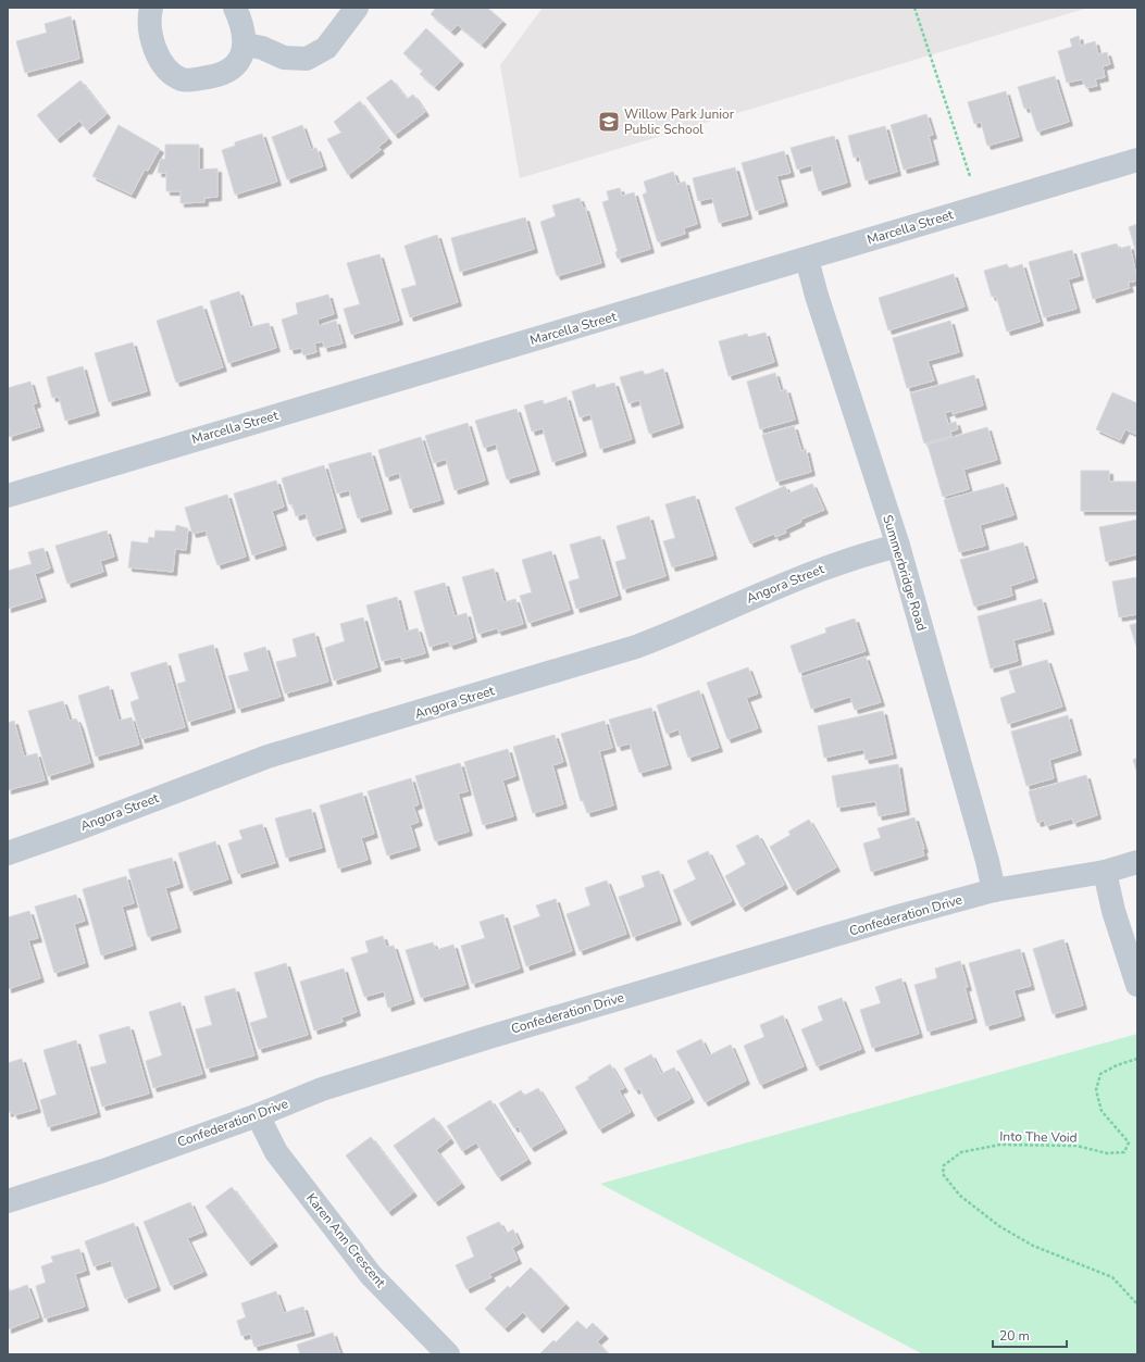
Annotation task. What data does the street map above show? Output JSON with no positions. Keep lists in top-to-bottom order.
{
  "streets": {
    "street": [
      "Marcella Street",
      "Summerbridge Road",
      "Angora Street",
      "Confederation Drive",
      "Karen Ann Crescent"
    ],
    "path": ["Into The Void"]
  },
  "crossings": [
    ["Marcella Street", "Summerbridge Road"],
    ["Summerbridge Road", "Angora Street"],
    ["Summerbridge Road", "Confederation Drive"],
    ["Confederation Drive", "Karen Ann Crescent"]
  ],
  "places": {
    "school or university": ["Willow Park Junior Public School"]
  },
  "scale_bar": "20 m"
}
